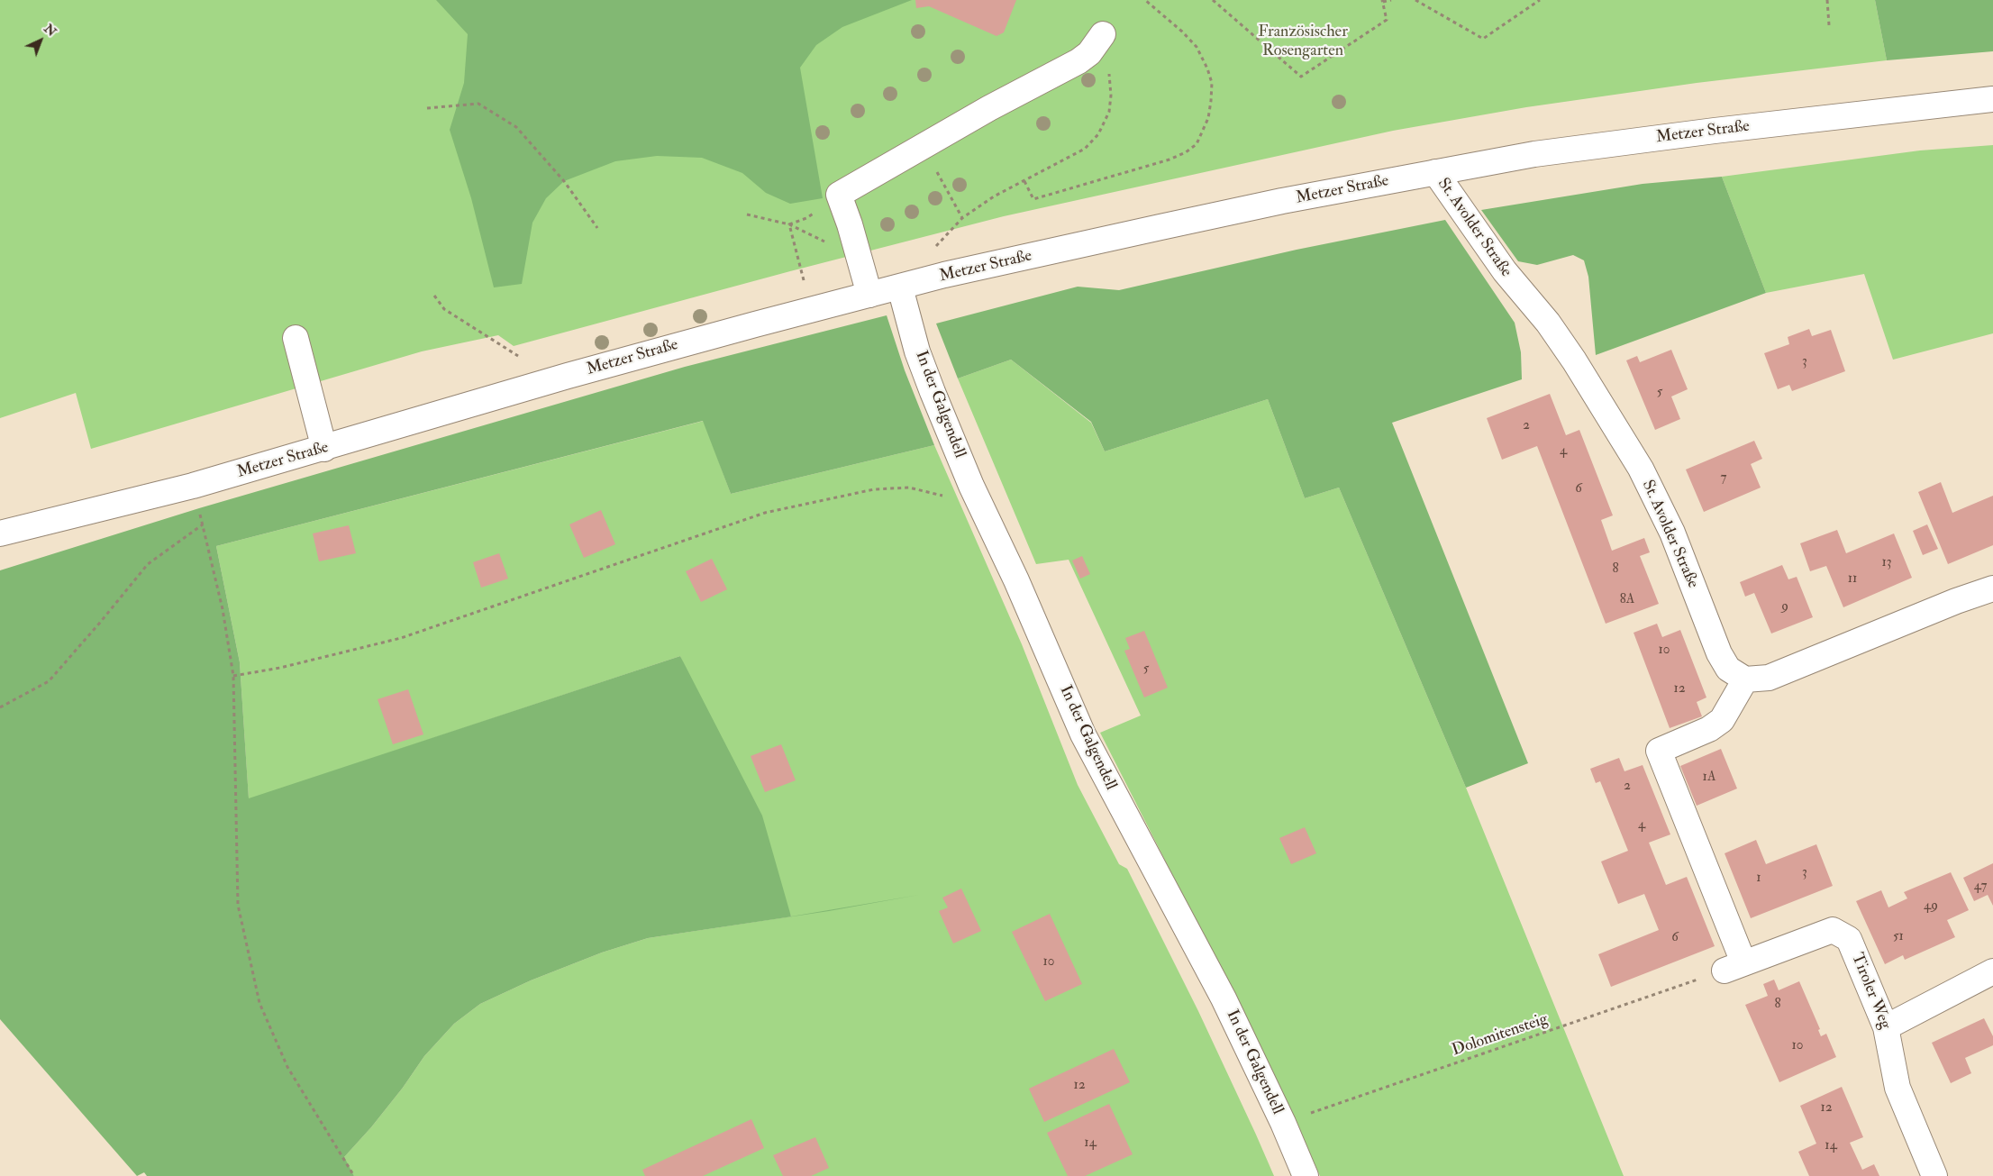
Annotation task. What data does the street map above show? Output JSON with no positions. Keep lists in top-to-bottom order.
{
  "streets": {
    "street": [
      "Metzer Straße",
      "St. Avolder Straße",
      "In der Galgendell",
      "Tiroler Weg"
    ],
    "path": ["Dolomitensteig"]
  },
  "crossings": [
    ["Metzer Straße", "St. Avolder Straße"],
    ["Metzer Straße", "In der Galgendell"],
    ["In der Galgendell", "Dolomitensteig"],
    ["Tiroler Weg", "Dolomitensteig"]
  ],
  "parks": ["Französischer Rosengarten"],
  "house_numbers": [
    "3",
    "5",
    "2",
    "4",
    "7",
    "6",
    "13",
    "8",
    "11",
    "8A",
    "9",
    "10",
    "5",
    "12",
    "1A",
    "2",
    "4",
    "3",
    "1",
    "47",
    "49",
    "51",
    "6",
    "10",
    "8",
    "10",
    "12",
    "12",
    "14",
    "14"
  ],
  "north": "top right"
}
